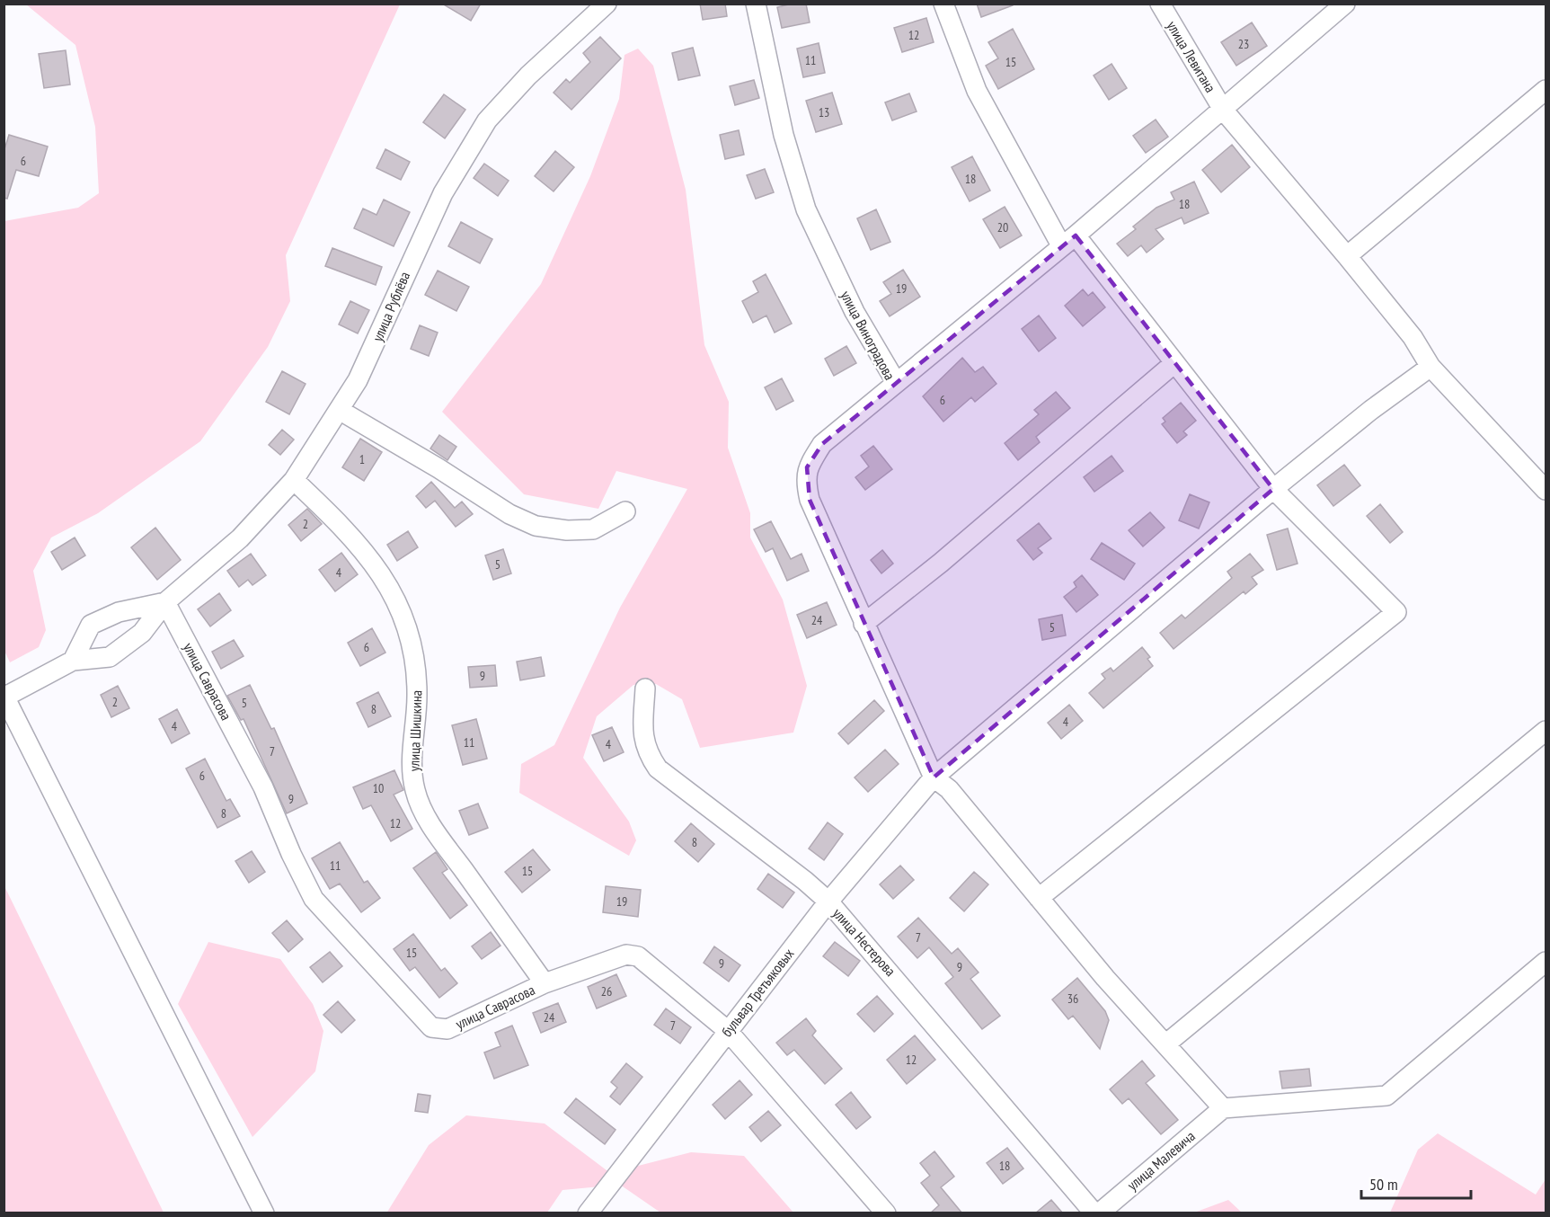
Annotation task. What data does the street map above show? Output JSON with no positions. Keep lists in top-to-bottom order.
{
  "streets": {
    "street": [
      "улица Левитана",
      "улица Рублёва",
      "улица Виноградова",
      "улица Саврасова",
      "улица Шишкина",
      "улица Нестерова",
      "бульвар Третьяковых",
      "улица Малевича"
    ]
  },
  "crossings": [
    ["улица Левитана", "бульвар Третьяковых"],
    ["улица Рублёва", "улица Саврасова"],
    ["улица Рублёва", "улица Шишкина"],
    ["улица Виноградова", "бульвар Третьяковых"],
    ["улица Саврасова", "улица Шишкина"],
    ["улица Саврасова", "бульвар Третьяковых"],
    ["улица Нестерова", "бульвар Третьяковых"]
  ],
  "house_numbers": [
    "12",
    "23",
    "11",
    "15",
    "13",
    "6",
    "18",
    "18",
    "20",
    "19",
    "6",
    "1",
    "2",
    "5",
    "4",
    "24",
    "5",
    "6",
    "9",
    "2",
    "5",
    "8",
    "4",
    "4",
    "11",
    "4",
    "7",
    "6",
    "10",
    "9",
    "8",
    "12",
    "8",
    "11",
    "15",
    "19",
    "7",
    "15",
    "9",
    "9",
    "26",
    "36",
    "24",
    "7",
    "12",
    "18"
  ],
  "scale_bar": "50 m"
}
